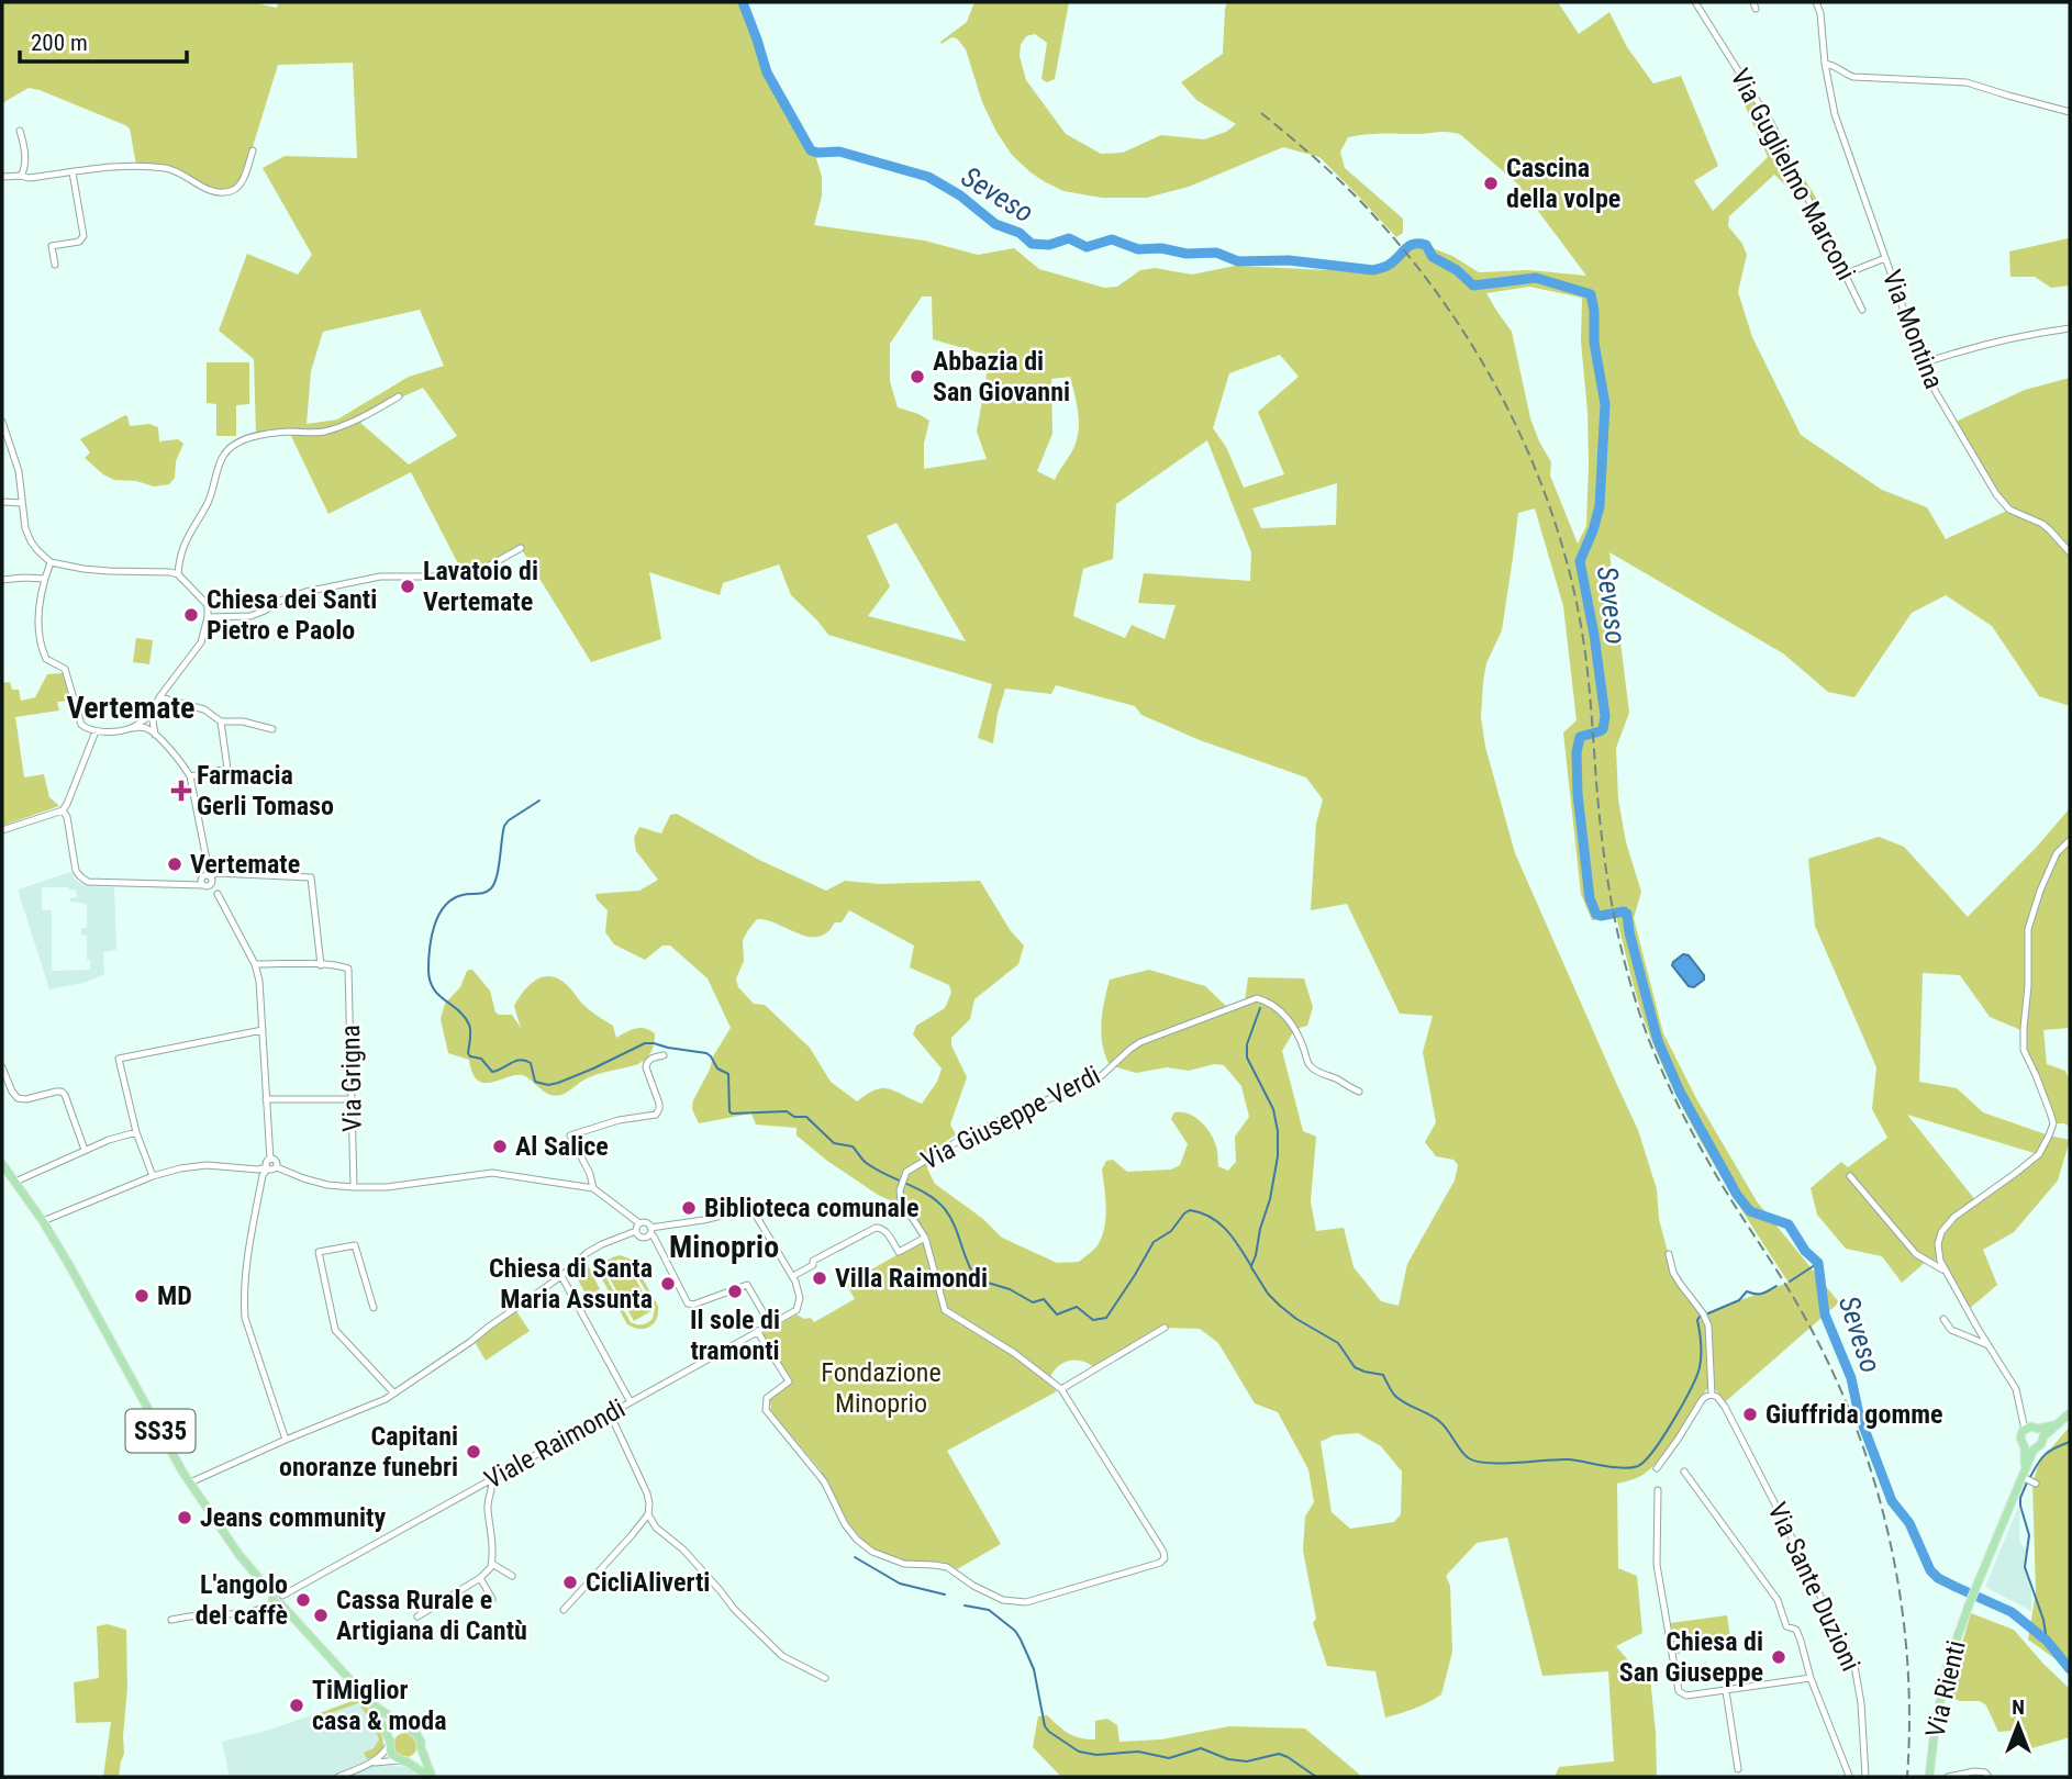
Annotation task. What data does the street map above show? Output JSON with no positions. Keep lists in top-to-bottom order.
{
  "streets": {
    "main road": ["SS35", "Via Rienti"],
    "street": [
      "Via Guglielmo Marconi",
      "Via Montina",
      "Via Grigna",
      "Via Giuseppe Verdi",
      "Viale Raimondi",
      "Via Sante Duzioni"
    ]
  },
  "crossings": [
    ["SS35", "Viale Raimondi"]
  ],
  "districts": ["Vertemate", "Minoprio"],
  "water": ["Seveso"],
  "parks": ["Fondazione Minoprio"],
  "places": {
    "other": [
      "Cascina della volpe",
      "Abbazia di San Giovanni",
      "Lavatoio di Vertemate",
      "Chiesa dei Santi Pietro e Paolo",
      "Vertemate",
      "Al Salice",
      "Biblioteca comunale",
      "Villa Raimondi",
      "Chiesa di Santa Maria Assunta",
      "Il sole di tramonti",
      "MD",
      "Giuffrida gomme",
      "Capitani onoranze funebri",
      "Jeans community",
      "CicliAliverti",
      "L'angolo del caffè",
      "Cassa Rurale e Artigiana di Cantù",
      "Chiesa di San Giuseppe",
      "TiMiglior casa & moda"
    ],
    "health": ["Farmacia Gerli Tomaso"]
  },
  "scale_bar": "200 m",
  "north": "top"
}
